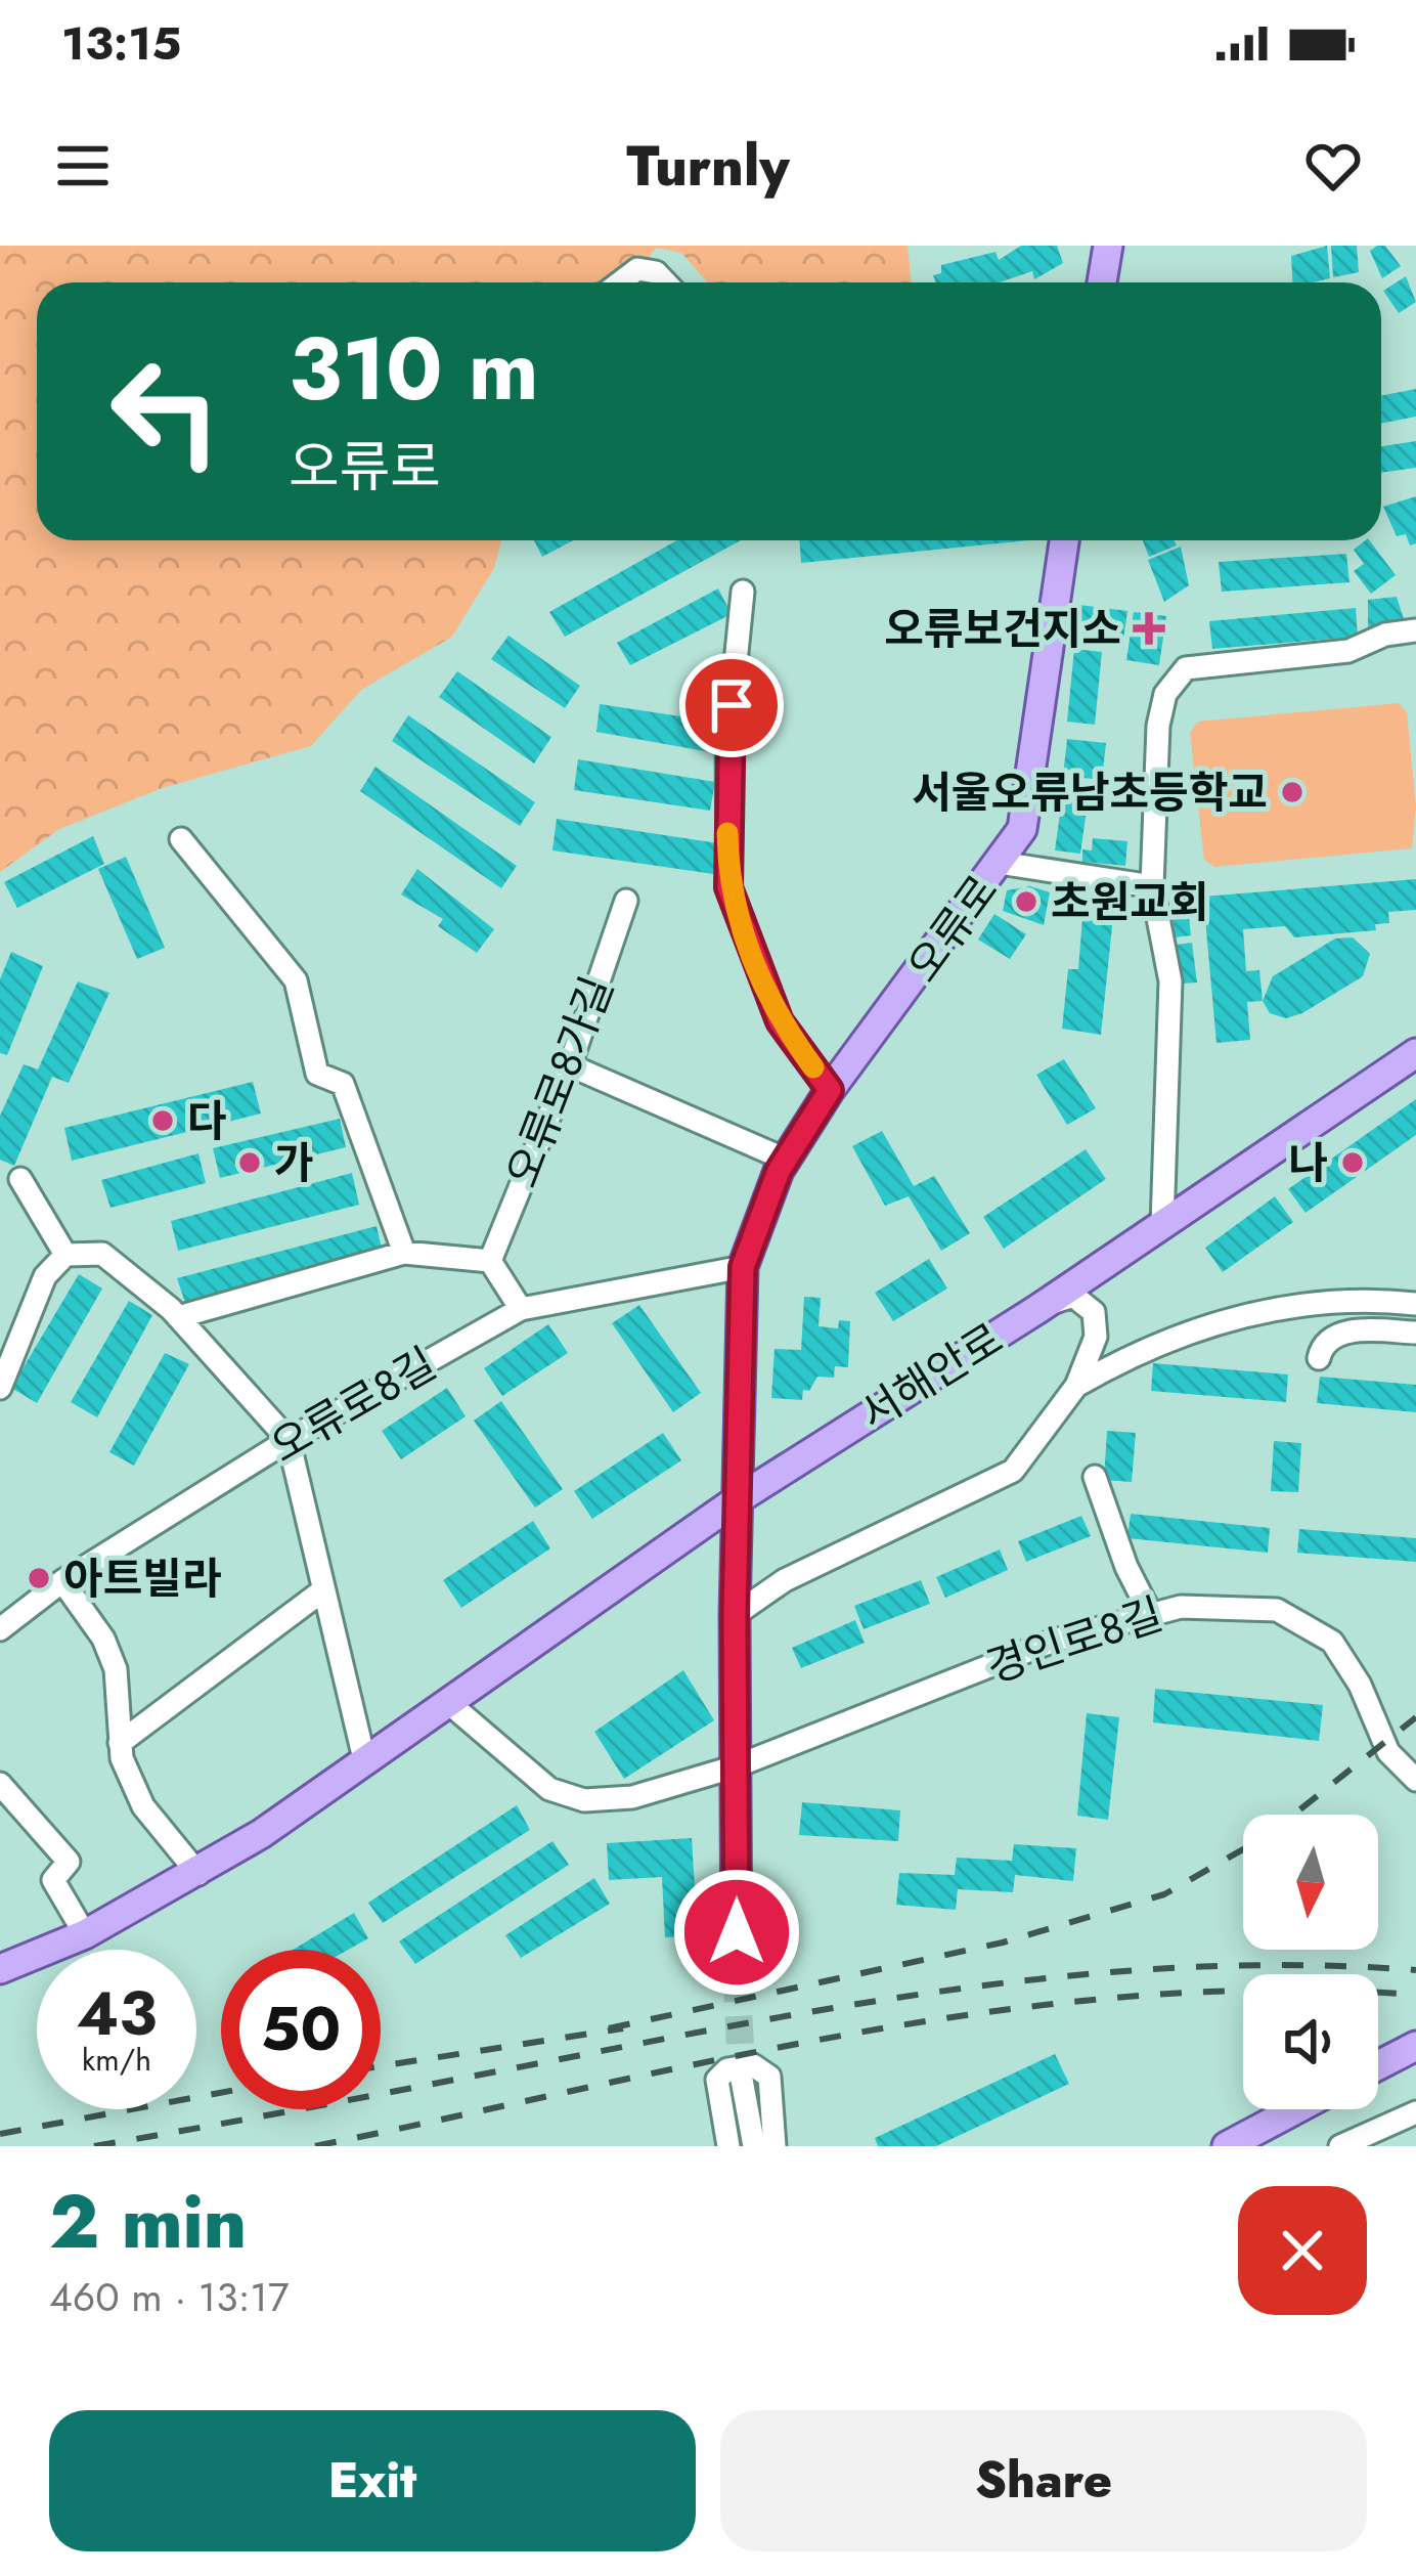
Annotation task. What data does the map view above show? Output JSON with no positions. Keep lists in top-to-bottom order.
{
  "streets": {
    "main road": ["오류로", "서해안로"],
    "street": ["오류로8가길", "오류로8길", "경인로8길"]
  },
  "crossings": [
    ["오류로", "서해안로"],
    ["오류로", "오류로8길"],
    ["오류로", "경인로8길"]
  ],
  "places": {
    "health": ["오류보건지소"],
    "other": [
      "서울오류남초등학교",
      "초원교회",
      "다",
      "가",
      "나",
      "아트빌라"
    ]
  },
  "north": "bottom",
  "page": {
    "status": "13:15",
    "header": "Turnly",
    "turn": ["310 m", "오류로"],
    "speed": "43 km/h",
    "limit": "50",
    "heading": ["2 min", "460 m · 13:17"],
    "buttons": ["Exit", "Share"]
  }
}
